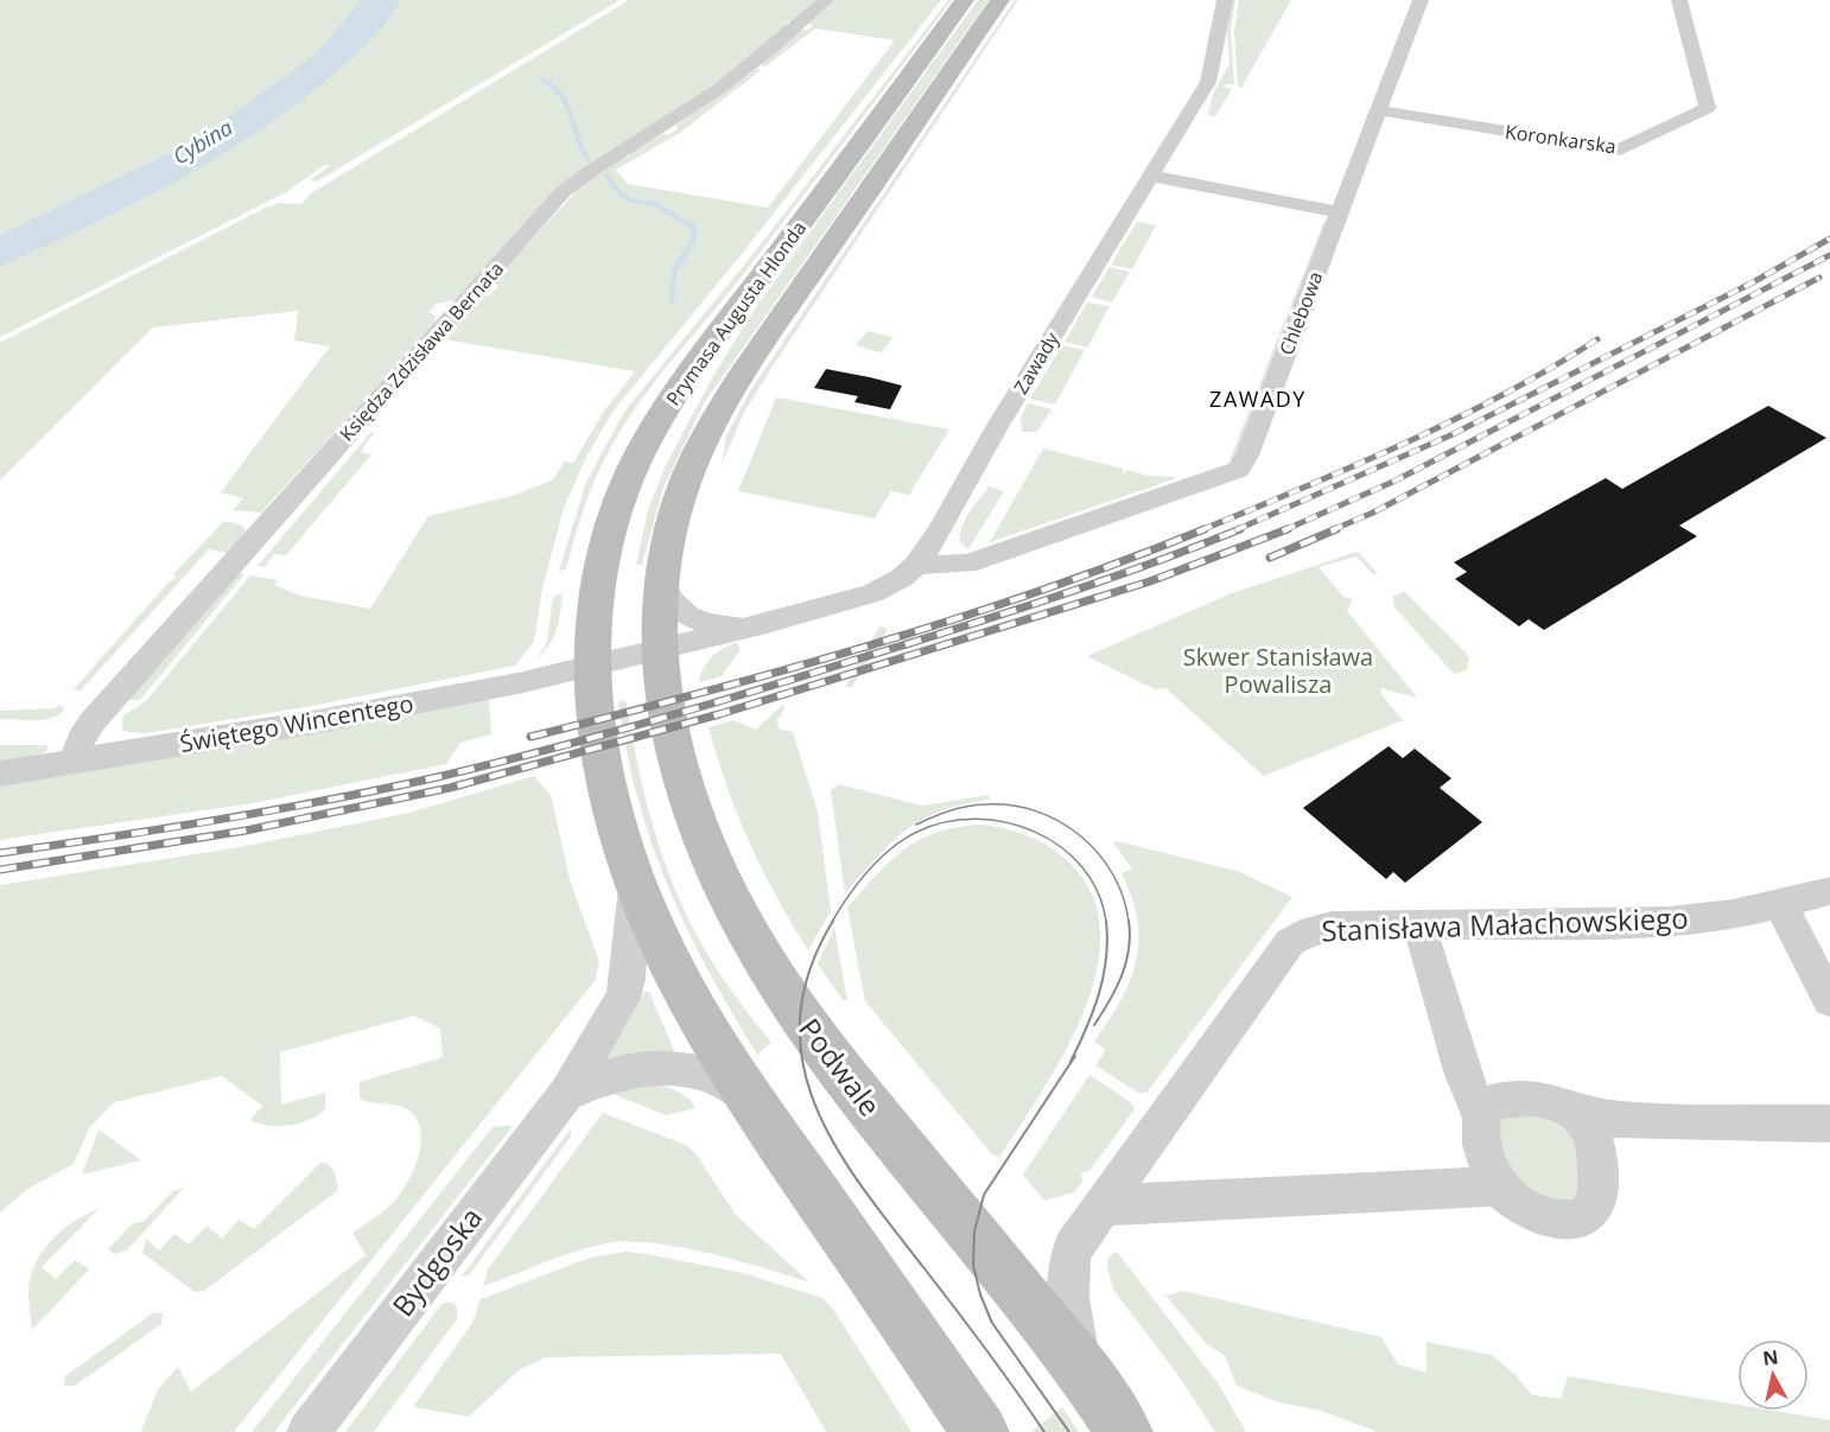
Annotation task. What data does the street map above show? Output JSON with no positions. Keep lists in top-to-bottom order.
{
  "streets": {
    "main road": ["Prymasa Augusta Hlonda", "Podwale"],
    "street": [
      "Koronkarska",
      "Chlebowa",
      "Księdza Zdzisława Bernata",
      "Zawady",
      "Świętego Wincentego",
      "Stanisława Małachowskiego",
      "Bydgoska"
    ]
  },
  "crossings": [
    ["Koronkarska", "Chlebowa"],
    ["Prymasa Augusta Hlonda", "Zawady"],
    ["Prymasa Augusta Hlonda", "Świętego Wincentego"],
    ["Prymasa Augusta Hlonda", "Podwale"],
    ["Chlebowa", "Zawady"],
    ["Księdza Zdzisława Bernata", "Świętego Wincentego"],
    ["Zawady", "Świętego Wincentego"],
    ["Zawady", "Podwale"],
    ["Stanisława Małachowskiego", "Podwale"]
  ],
  "districts": ["ZAWADY"],
  "water": ["Cybina"],
  "parks": ["Skwer Stanisława Powalisza"],
  "north": "top"
}
